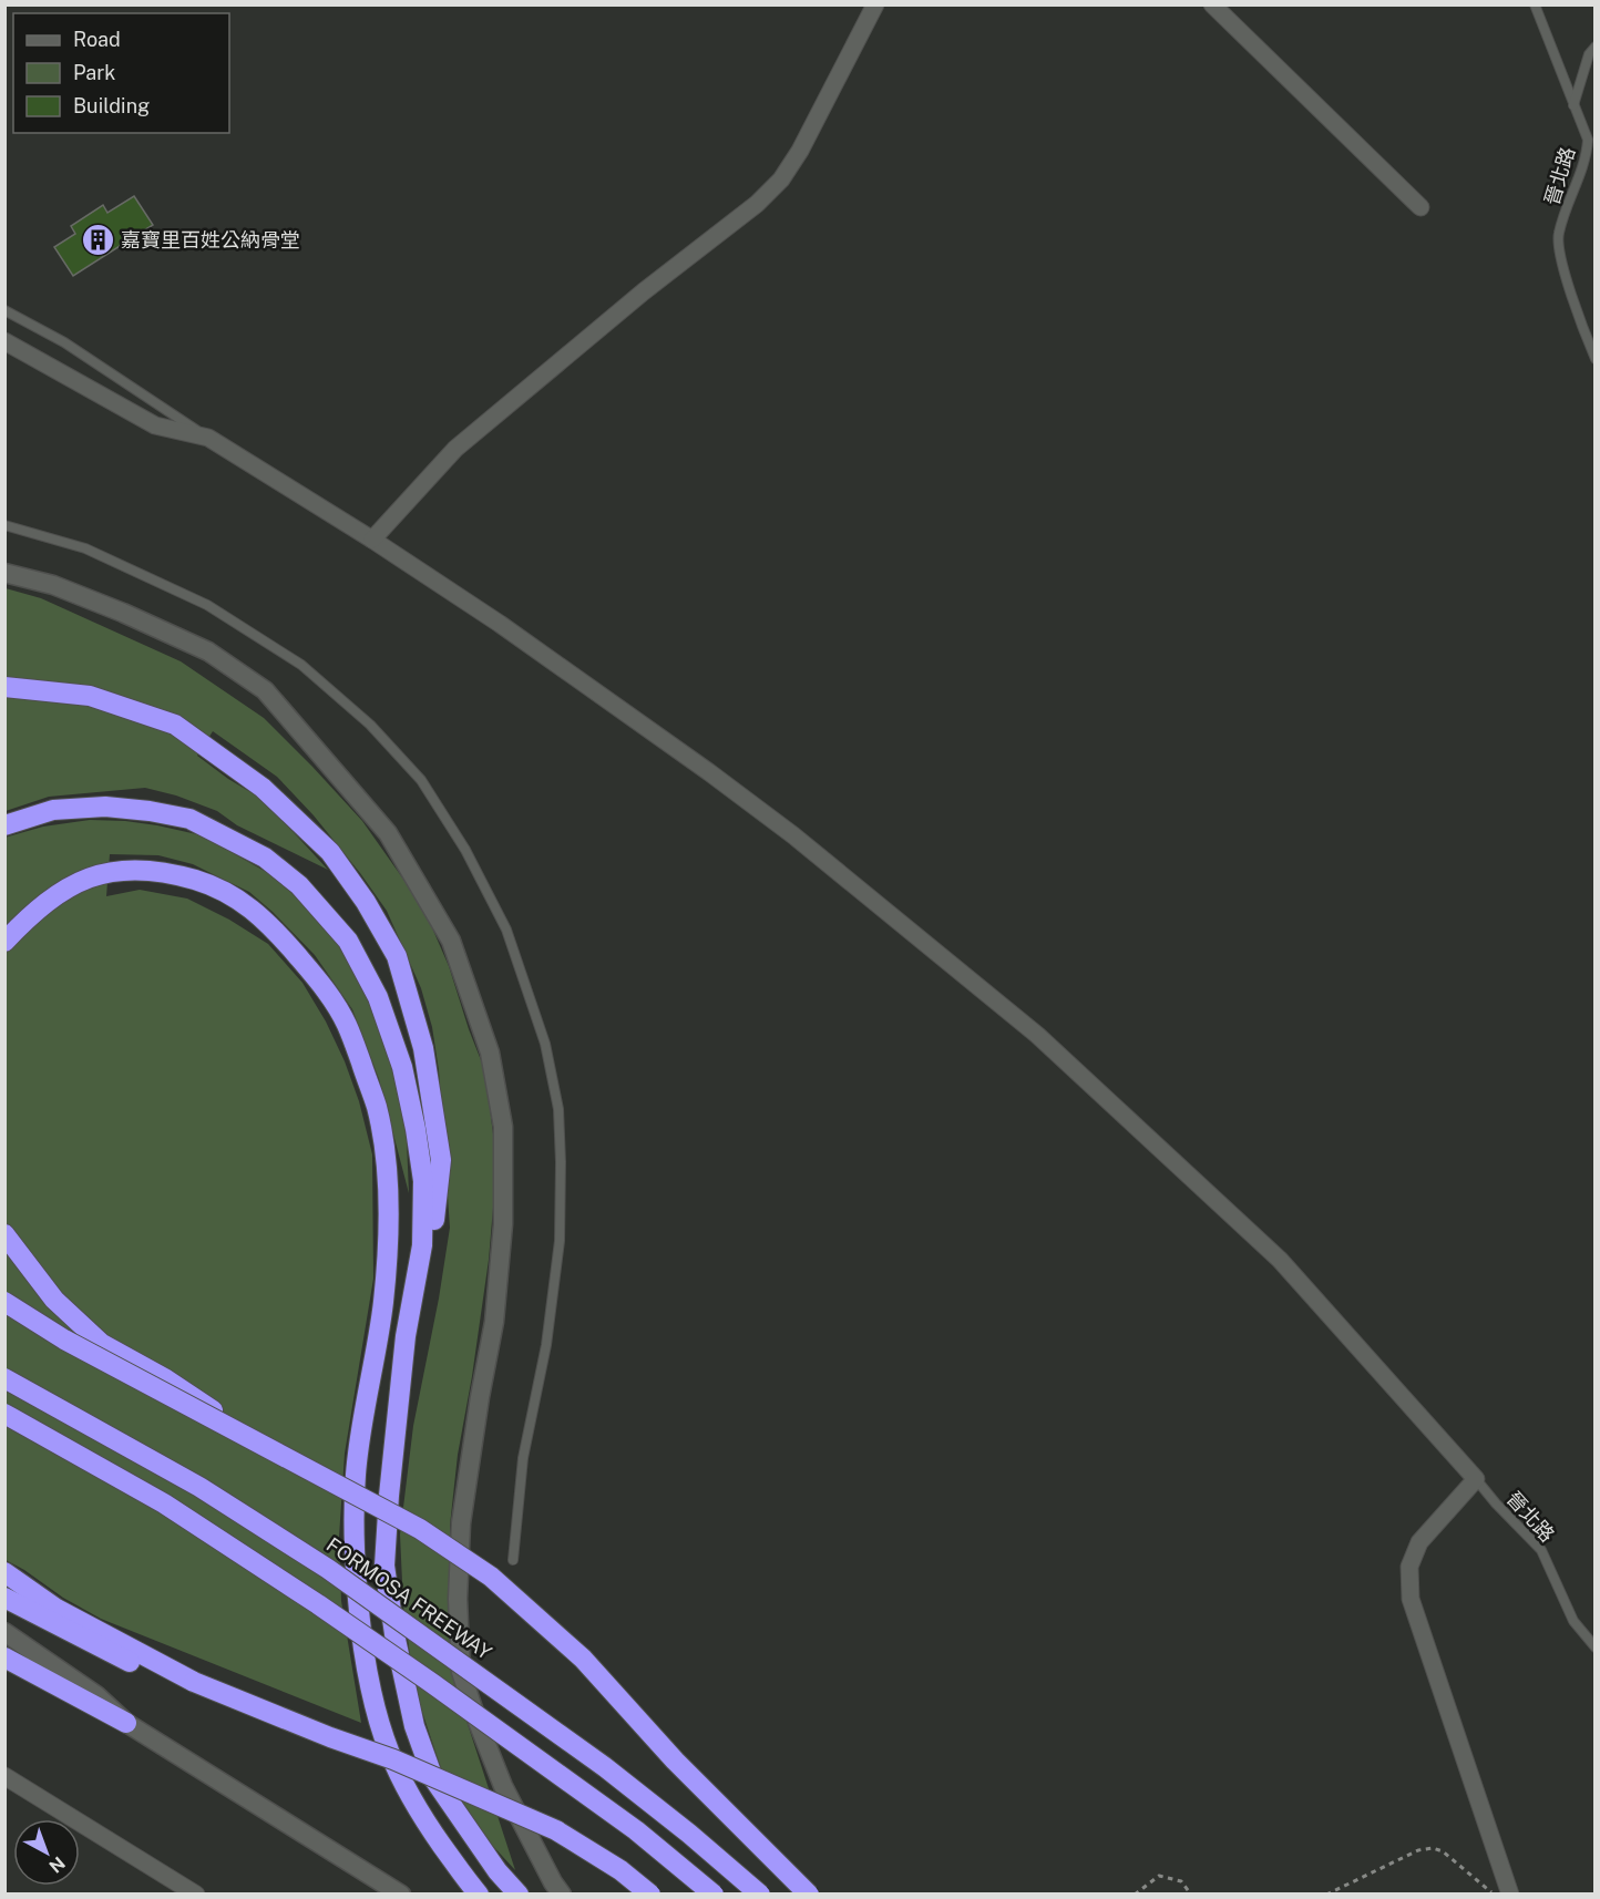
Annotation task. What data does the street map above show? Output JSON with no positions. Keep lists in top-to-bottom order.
{
  "streets": {
    "highway": ["FORMOSA FREEWAY"],
    "lane": ["晉北路"]
  },
  "places": {
    "building": ["嘉寶里百姓公納骨堂"]
  },
  "legend": ["Road", "Park", "Building"],
  "north": "bottom right"
}
